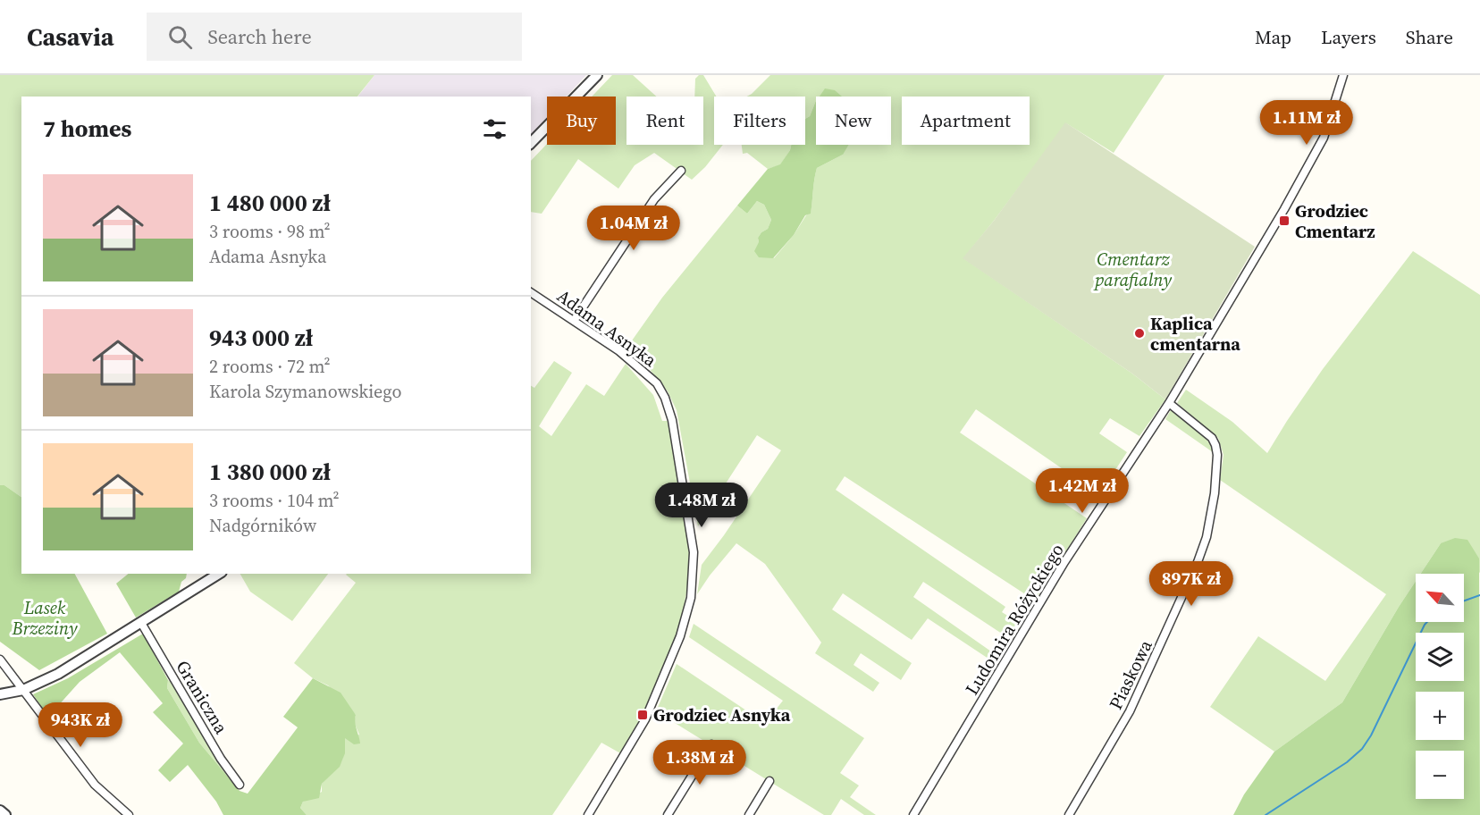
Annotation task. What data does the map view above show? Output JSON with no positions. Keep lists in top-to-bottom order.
{
  "streets": {
    "street": [
      "Adama Asnyka",
      "Ludomira Różyckiego",
      "Piaskowa",
      "Graniczna"
    ]
  },
  "crossings": [
    ["Ludomira Różyckiego", "Piaskowa"]
  ],
  "parks": ["Cmentarz parafialny", "Lasek Brzeziny"],
  "places": {
    "transit": ["Grodziec Cmentarz", "Grodziec Asnyka"],
    "other": ["Kaplica cmentarna"]
  },
  "north": "top left",
  "page": {
    "header": "Casavia",
    "search": "Search here",
    "nav": ["Map", "Layers", "Share"],
    "chip": [
      "Buy",
      "Rent",
      "Filters",
      "New",
      "Apartment"
    ],
    "heading": "7 homes",
    "price": [
      "1.11M zł",
      "1.04M zł",
      "1.42M zł",
      "1.48M zł",
      "897K zł",
      "943K zł",
      "1.38M zł"
    ],
    "list": [
      {
        "name": "1 480 000 zł",
        "note": "3 rooms · 98 m² · Adama Asnyka"
      },
      {
        "name": "943 000 zł",
        "note": "2 rooms · 72 m² · Karola Szymanowskiego"
      },
      {
        "name": "1 380 000 zł",
        "note": "3 rooms · 104 m² · Nadgórników"
      }
    ],
    "map_buttons": ["+", "−"]
  }
}
